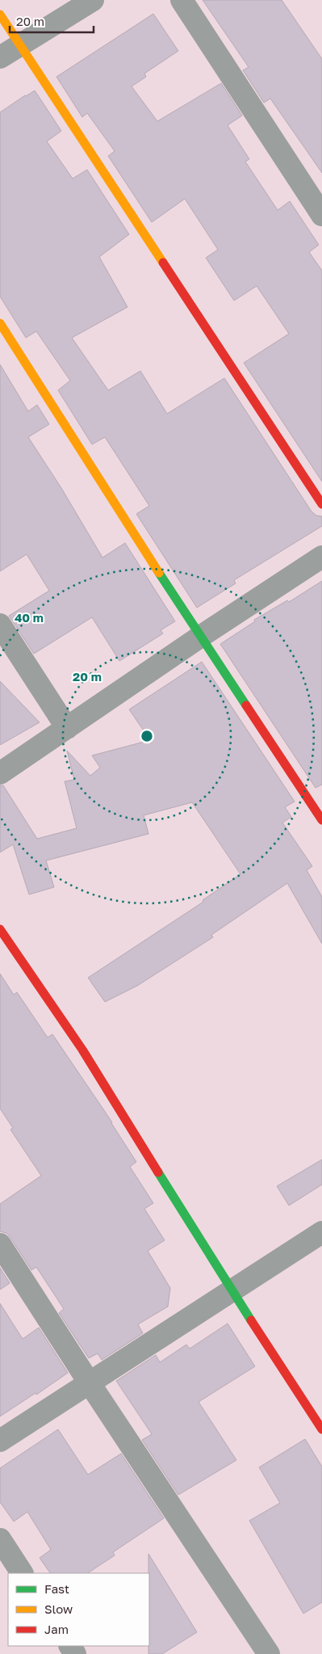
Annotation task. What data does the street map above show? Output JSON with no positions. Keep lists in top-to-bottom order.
{
  "legend": ["Fast", "Slow", "Jam"],
  "scale_bar": "20 m",
  "rings": ["40 m", "20 m"]
}
